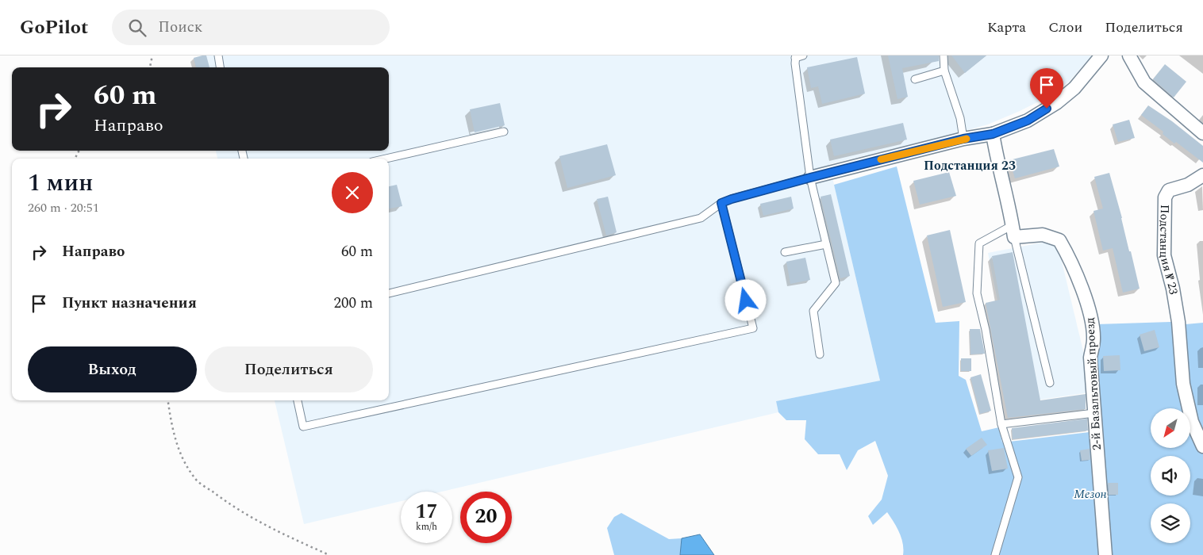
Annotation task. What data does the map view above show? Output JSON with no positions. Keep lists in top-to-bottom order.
{
  "streets": {
    "street": ["Подстанция № 23", "2-й Базальтовый проезд"]
  },
  "districts": ["Подстанция 23"],
  "parks": ["Мезон"],
  "north": "bottom left",
  "page": {
    "header": "GoPilot",
    "search": "Поиск",
    "nav": ["Карта", "Слои", "Поделиться"],
    "turn": ["60 m", "Направо"],
    "heading": ["1 мин", "260 m · 20:51"],
    "list": [
      {
        "name": "Направо",
        "value": "60 m"
      },
      {
        "name": "Пункт назначения",
        "value": "200 m"
      }
    ],
    "buttons": ["Выход", "Поделиться"],
    "speed": "17 km/h",
    "limit": "20"
  }
}
